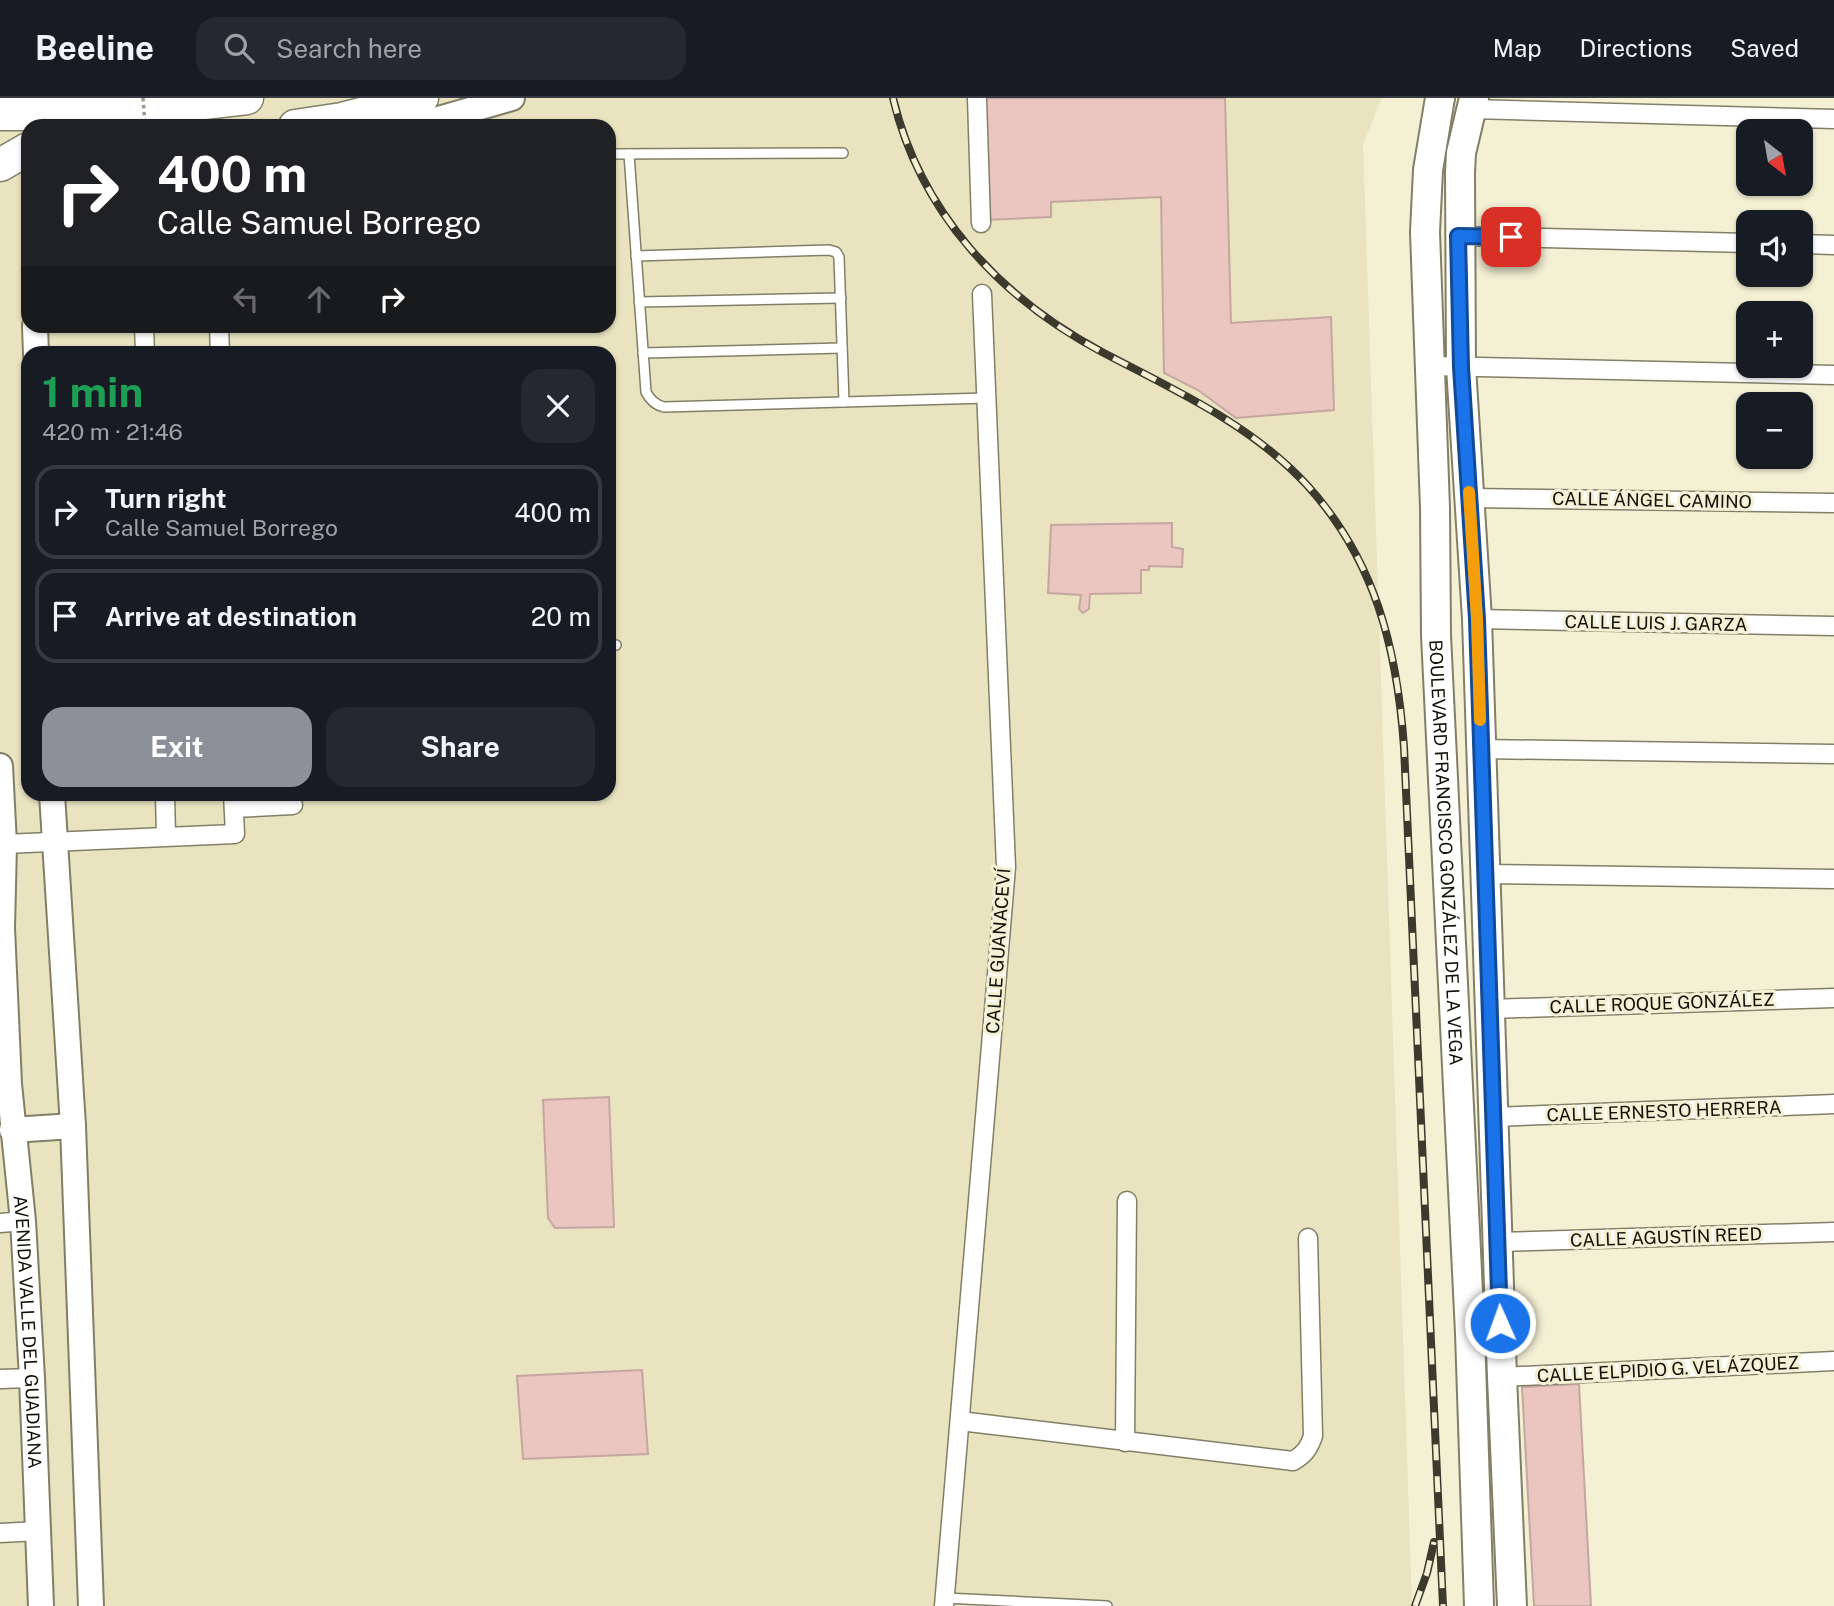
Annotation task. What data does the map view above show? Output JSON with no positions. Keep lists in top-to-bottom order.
{
  "streets": {
    "main road": ["BOULEVARD FRANCISCO GONZÁLEZ DE LA VEGA", "AVENIDA VALLE DEL GUADIANA"],
    "street": [
      "CALLE ÁNGEL CAMINO",
      "CALLE LUIS J. GARZA",
      "CALLE GUANACEVÍ",
      "CALLE ROQUE GONZÁLEZ",
      "CALLE ERNESTO HERRERA",
      "CALLE AGUSTÍN REED",
      "CALLE ELPIDIO G. VELÁZQUEZ"
    ]
  },
  "crossings": [
    ["CALLE ÁNGEL CAMINO", "BOULEVARD FRANCISCO GONZÁLEZ DE LA VEGA"],
    ["CALLE LUIS J. GARZA", "BOULEVARD FRANCISCO GONZÁLEZ DE LA VEGA"],
    ["BOULEVARD FRANCISCO GONZÁLEZ DE LA VEGA", "CALLE ROQUE GONZÁLEZ"],
    ["BOULEVARD FRANCISCO GONZÁLEZ DE LA VEGA", "CALLE ERNESTO HERRERA"],
    ["BOULEVARD FRANCISCO GONZÁLEZ DE LA VEGA", "CALLE AGUSTÍN REED"],
    ["BOULEVARD FRANCISCO GONZÁLEZ DE LA VEGA", "CALLE ELPIDIO G. VELÁZQUEZ"]
  ],
  "north": "bottom right",
  "page": {
    "header": "Beeline",
    "search": "Search here",
    "nav": ["Map", "Directions", "Saved"],
    "map_buttons": ["+", "−"],
    "turn": ["400 m", "Calle Samuel Borrego"],
    "heading": ["1 min", "420 m · 21:46"],
    "list": [
      {
        "name": "Turn right",
        "note": "Calle Samuel Borrego",
        "value": "400 m"
      },
      {
        "name": "Arrive at destination",
        "value": "20 m"
      }
    ],
    "buttons": ["Exit", "Share"]
  }
}
